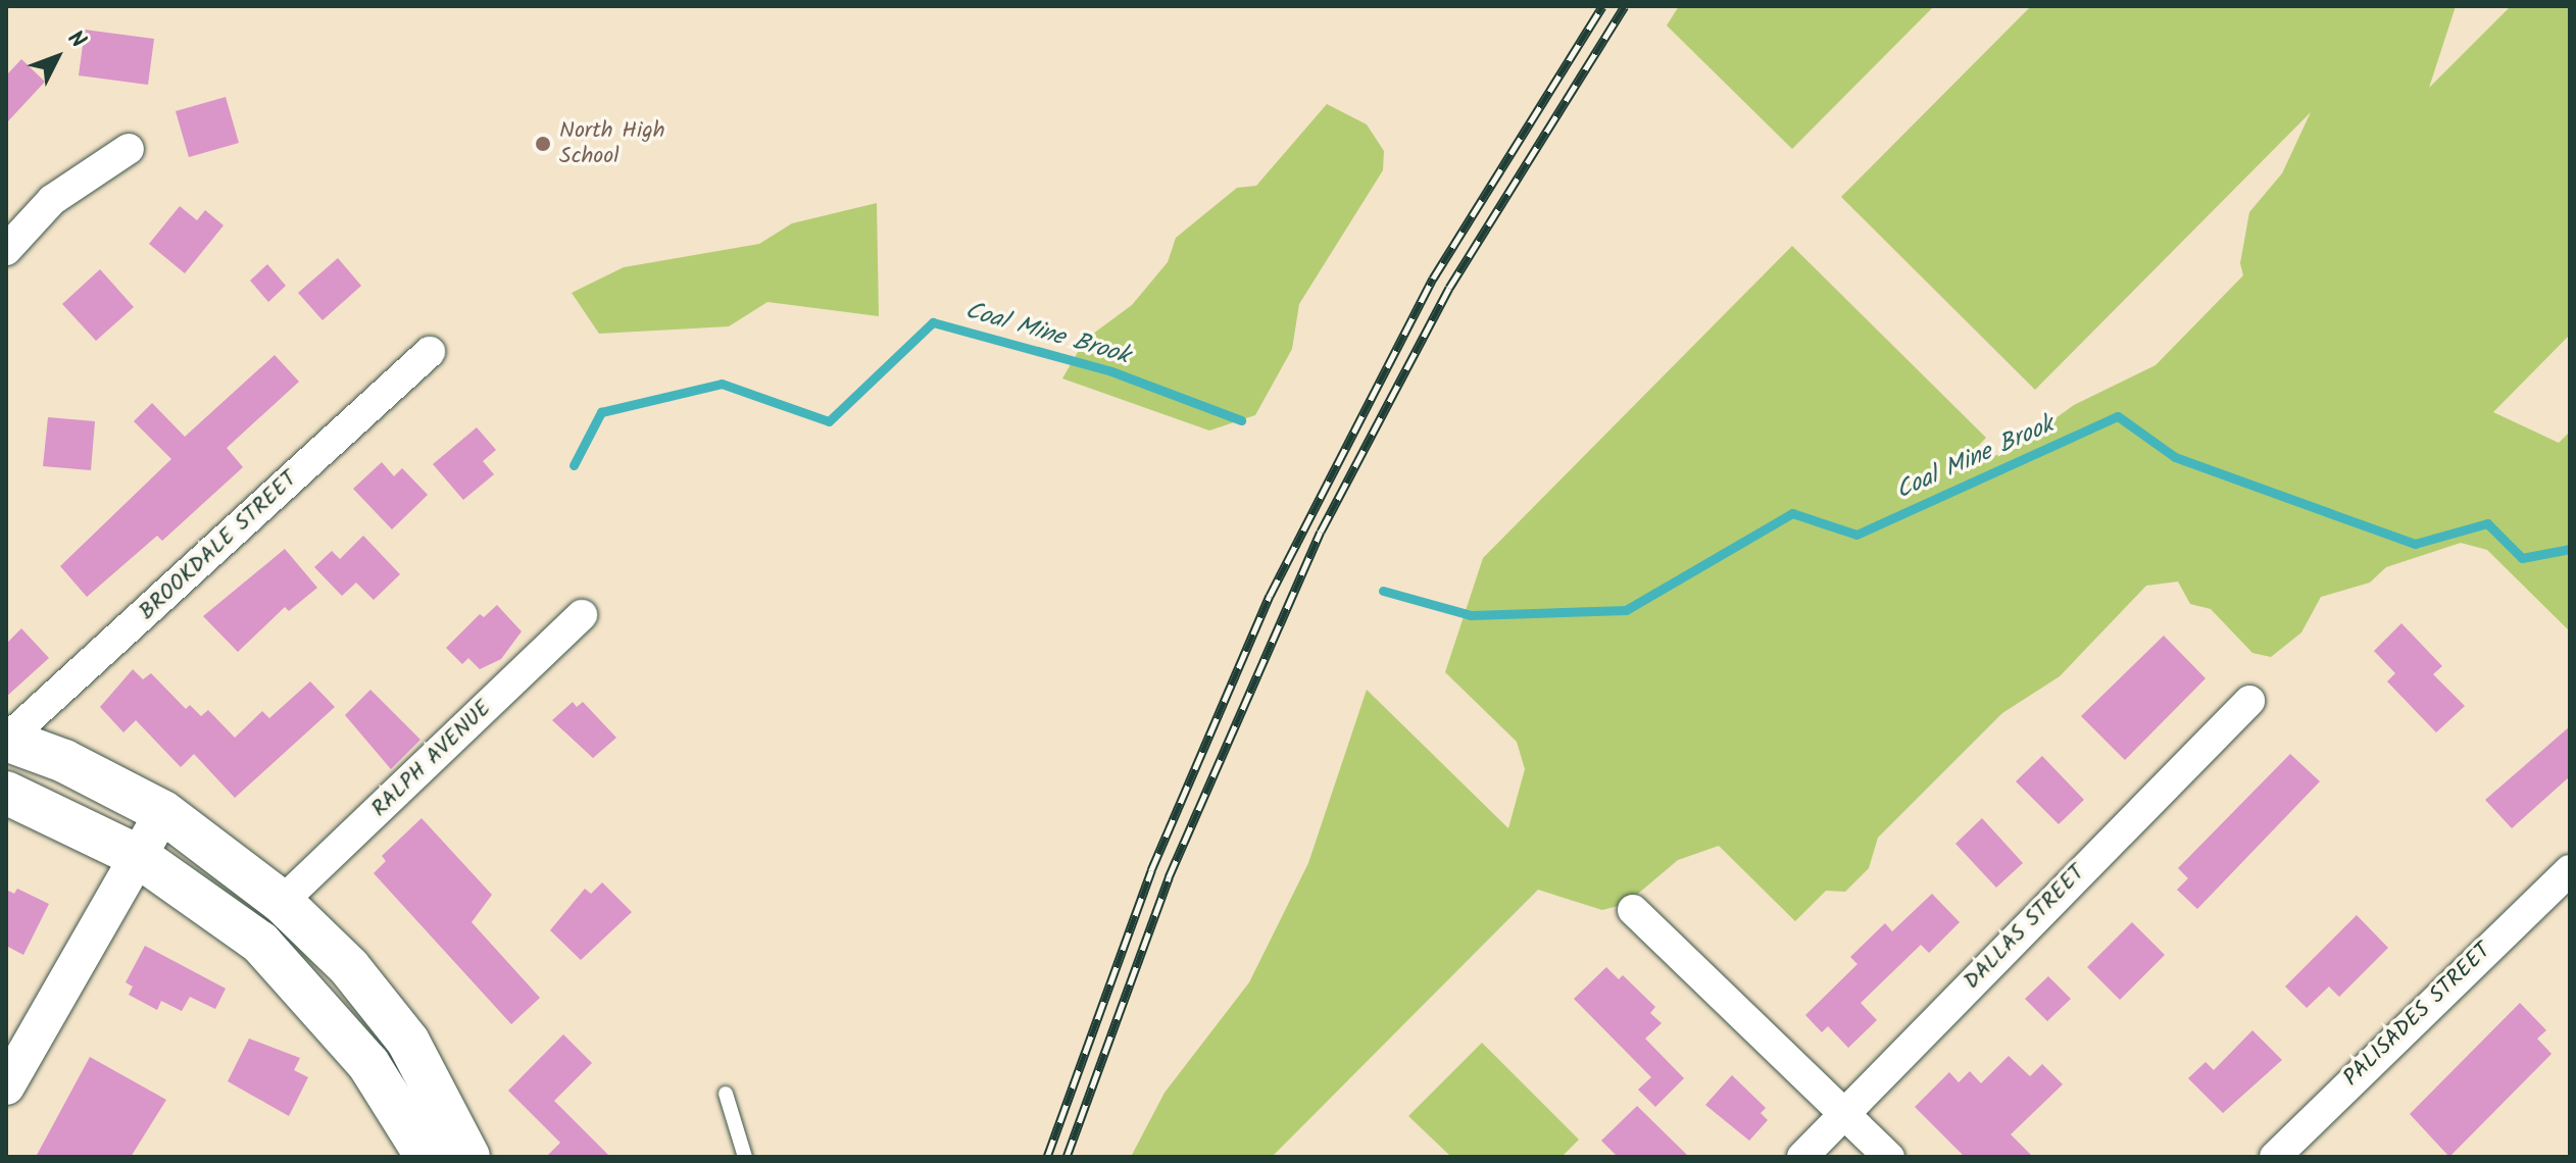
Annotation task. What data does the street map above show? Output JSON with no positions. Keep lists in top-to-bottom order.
{
  "streets": {
    "street": [
      "BROOKDALE STREET",
      "RALPH AVENUE",
      "DALLAS STREET",
      "PALISADES STREET"
    ]
  },
  "water": ["Coal Mine Brook"],
  "places": ["North High School"],
  "north": "top right"
}
